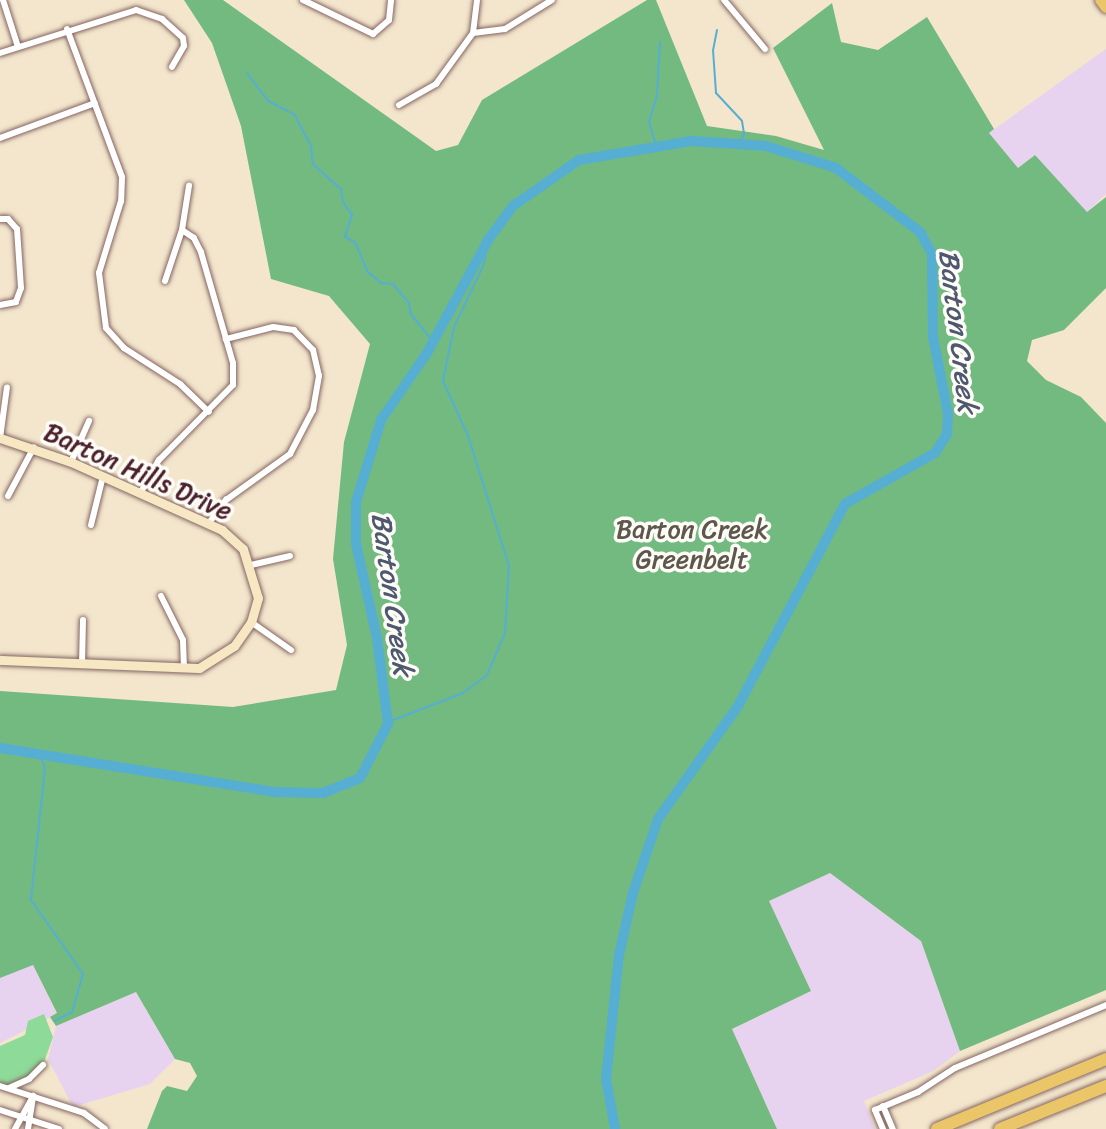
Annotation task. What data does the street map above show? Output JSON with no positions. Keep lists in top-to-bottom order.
{
  "streets": {
    "street": ["Barton Hills Drive"]
  },
  "water": ["Barton Creek"],
  "parks": ["Barton Creek Greenbelt"]
}
